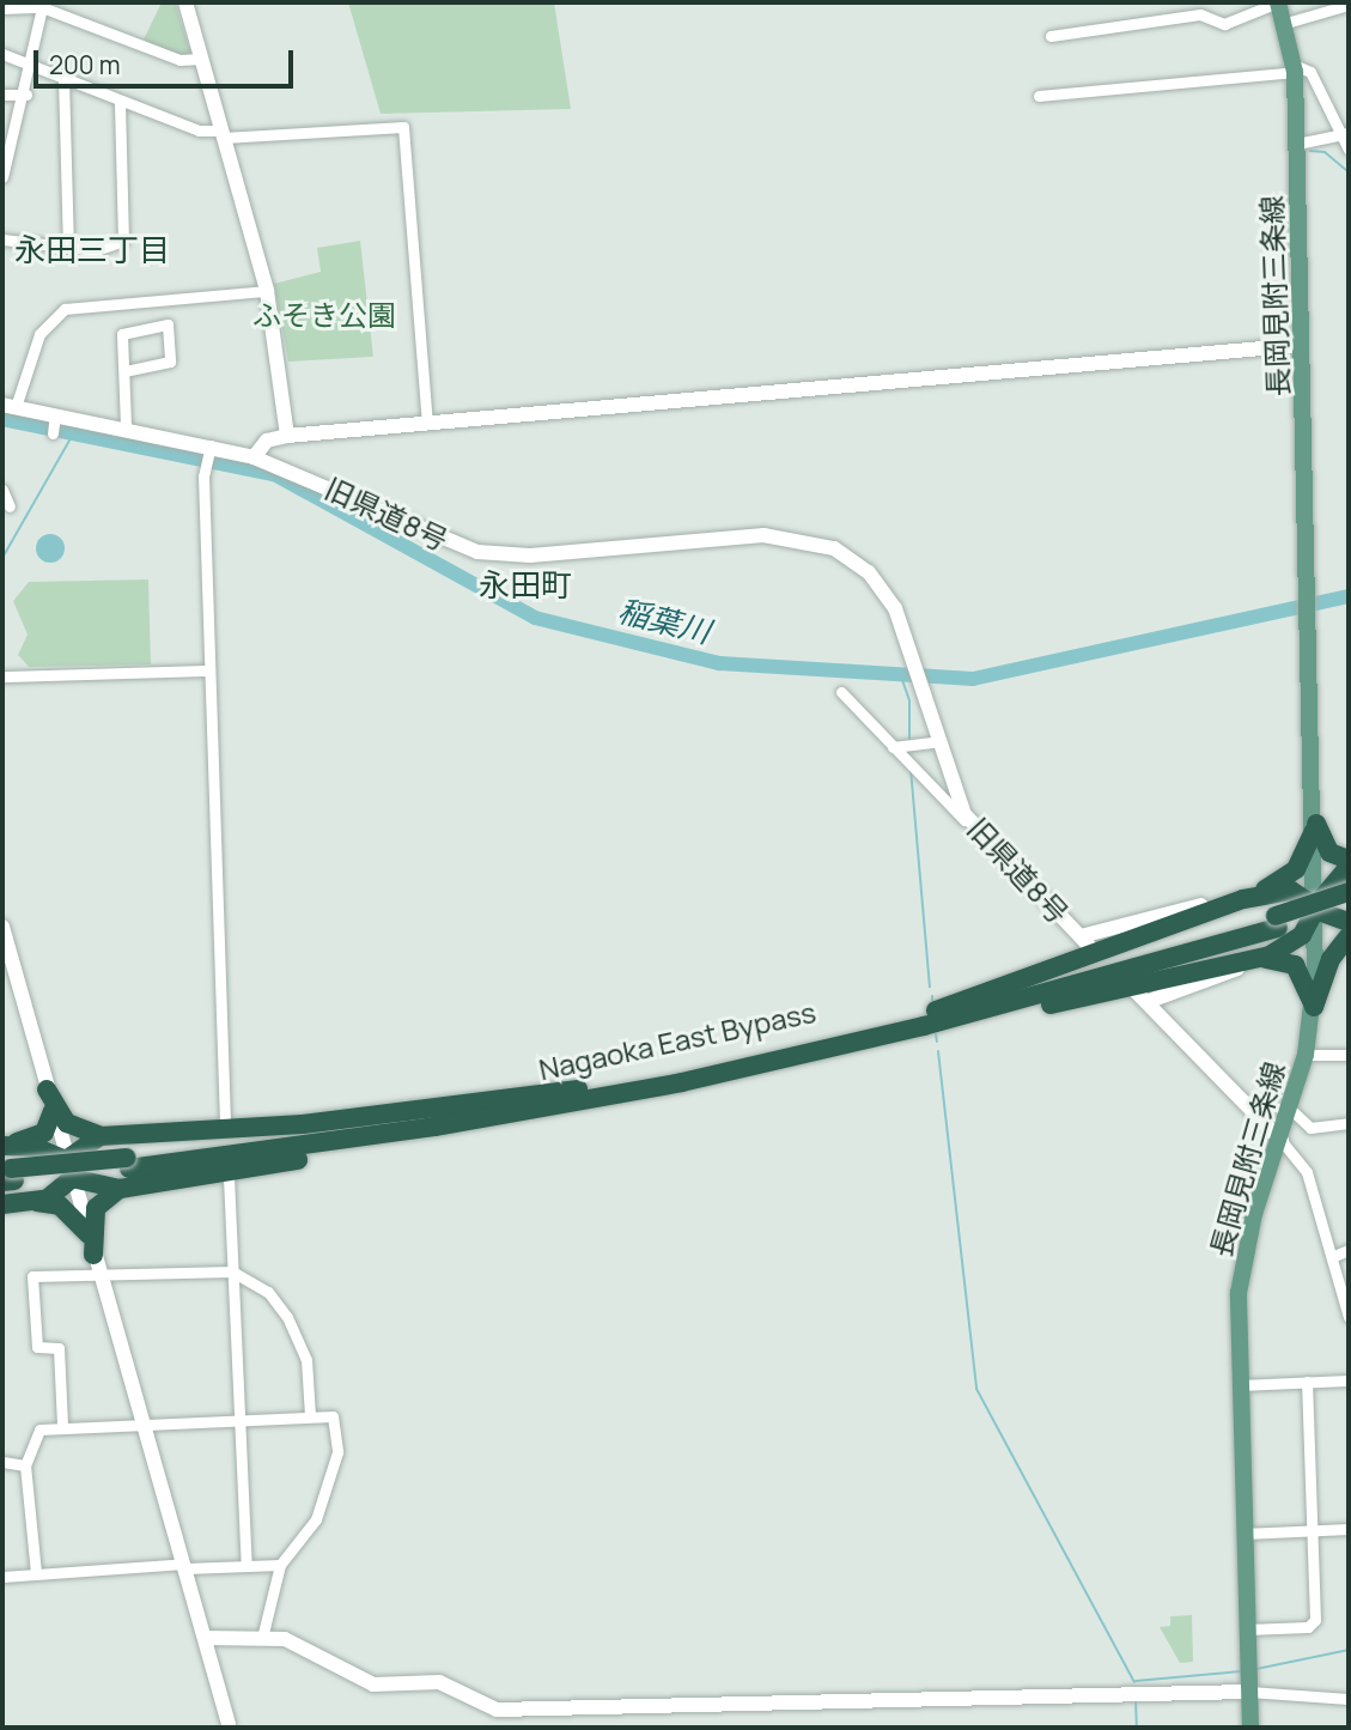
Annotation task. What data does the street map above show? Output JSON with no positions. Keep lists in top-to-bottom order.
{
  "streets": {
    "highway": ["Nagaoka East Bypass"],
    "main road": ["長岡見附三条線"],
    "street": ["旧県道8号"]
  },
  "districts": ["永田三丁目", "永田町"],
  "water": ["稲葉川"],
  "parks": ["ふそき公園"],
  "scale_bar": "200 m"
}
